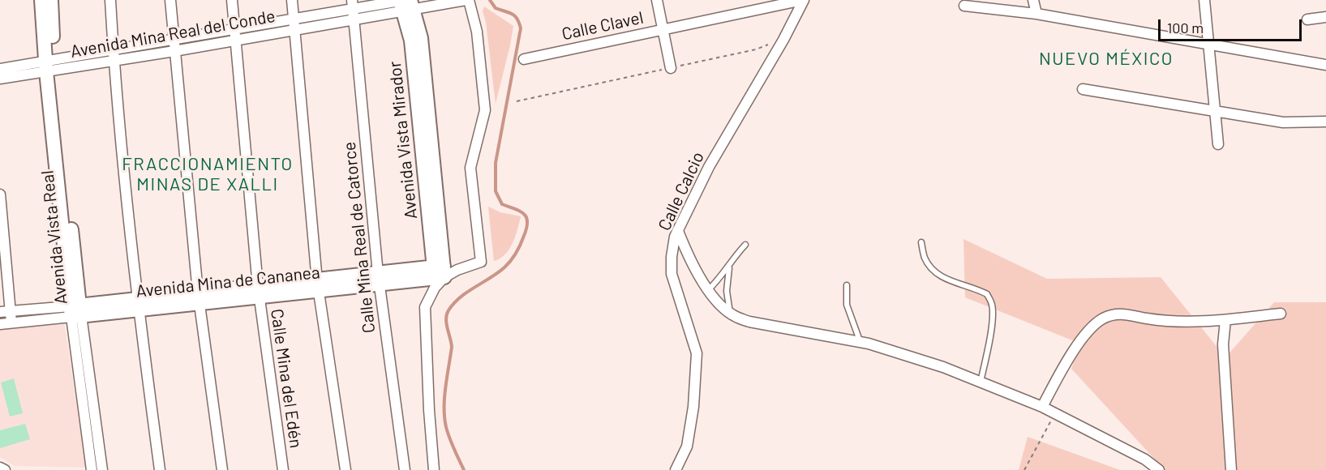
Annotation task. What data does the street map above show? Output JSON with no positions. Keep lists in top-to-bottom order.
{
  "streets": {
    "street": [
      "Calle Clavel",
      "Avenida Mina Real del Conde",
      "Avenida Vista Mirador",
      "Calle Calcio",
      "Avenida Vista Real",
      "Calle Mina Real de Catorce",
      "Avenida Mina de Cananea",
      "Calle Mina del Edén"
    ]
  },
  "crossings": [
    ["Calle Clavel", "Calle Calcio"],
    ["Avenida Mina Real del Conde", "Avenida Vista Mirador"],
    ["Avenida Mina Real del Conde", "Avenida Vista Real"],
    ["Avenida Mina Real del Conde", "Calle Mina Real de Catorce"],
    ["Avenida Mina Real del Conde", "Avenida Mina de Cananea"],
    ["Avenida Mina Real del Conde", "Calle Mina del Edén"],
    ["Avenida Vista Mirador", "Avenida Mina de Cananea"],
    ["Avenida Vista Real", "Avenida Mina de Cananea"],
    ["Calle Mina Real de Catorce", "Avenida Mina de Cananea"],
    ["Avenida Mina de Cananea", "Calle Mina del Edén"]
  ],
  "districts": ["NUEVO MÉXICO", "FRACCIONAMIENTO MINAS DE XALLI"],
  "scale_bar": "100 m"
}
